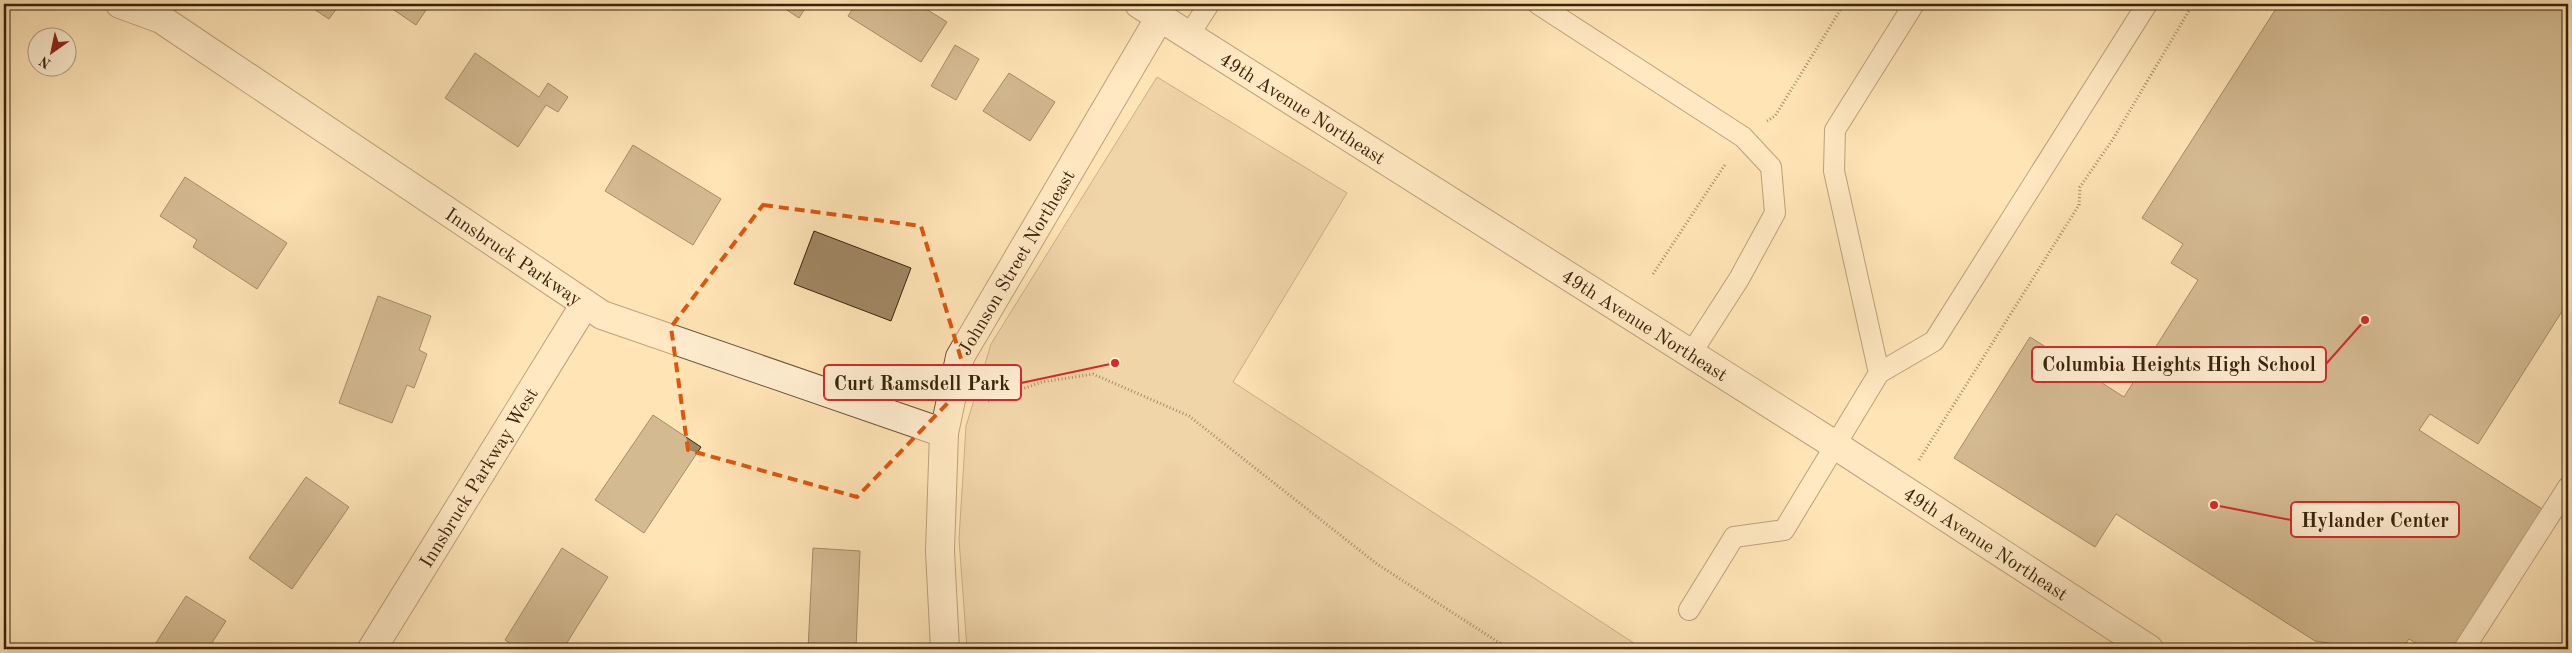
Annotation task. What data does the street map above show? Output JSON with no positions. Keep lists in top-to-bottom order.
{
  "streets": {
    "street": [
      "49th Avenue Northeast",
      "Innsbruck Parkway",
      "Johnson Street Northeast",
      "Innsbruck Parkway West"
    ]
  },
  "crossings": [
    ["49th Avenue Northeast", "Johnson Street Northeast"],
    ["Innsbruck Parkway", "Johnson Street Northeast"],
    ["Innsbruck Parkway", "Innsbruck Parkway West"]
  ],
  "places": ["Columbia Heights High School", "Curt Ramsdell Park", "Hylander Center"],
  "north": "bottom left"
}
